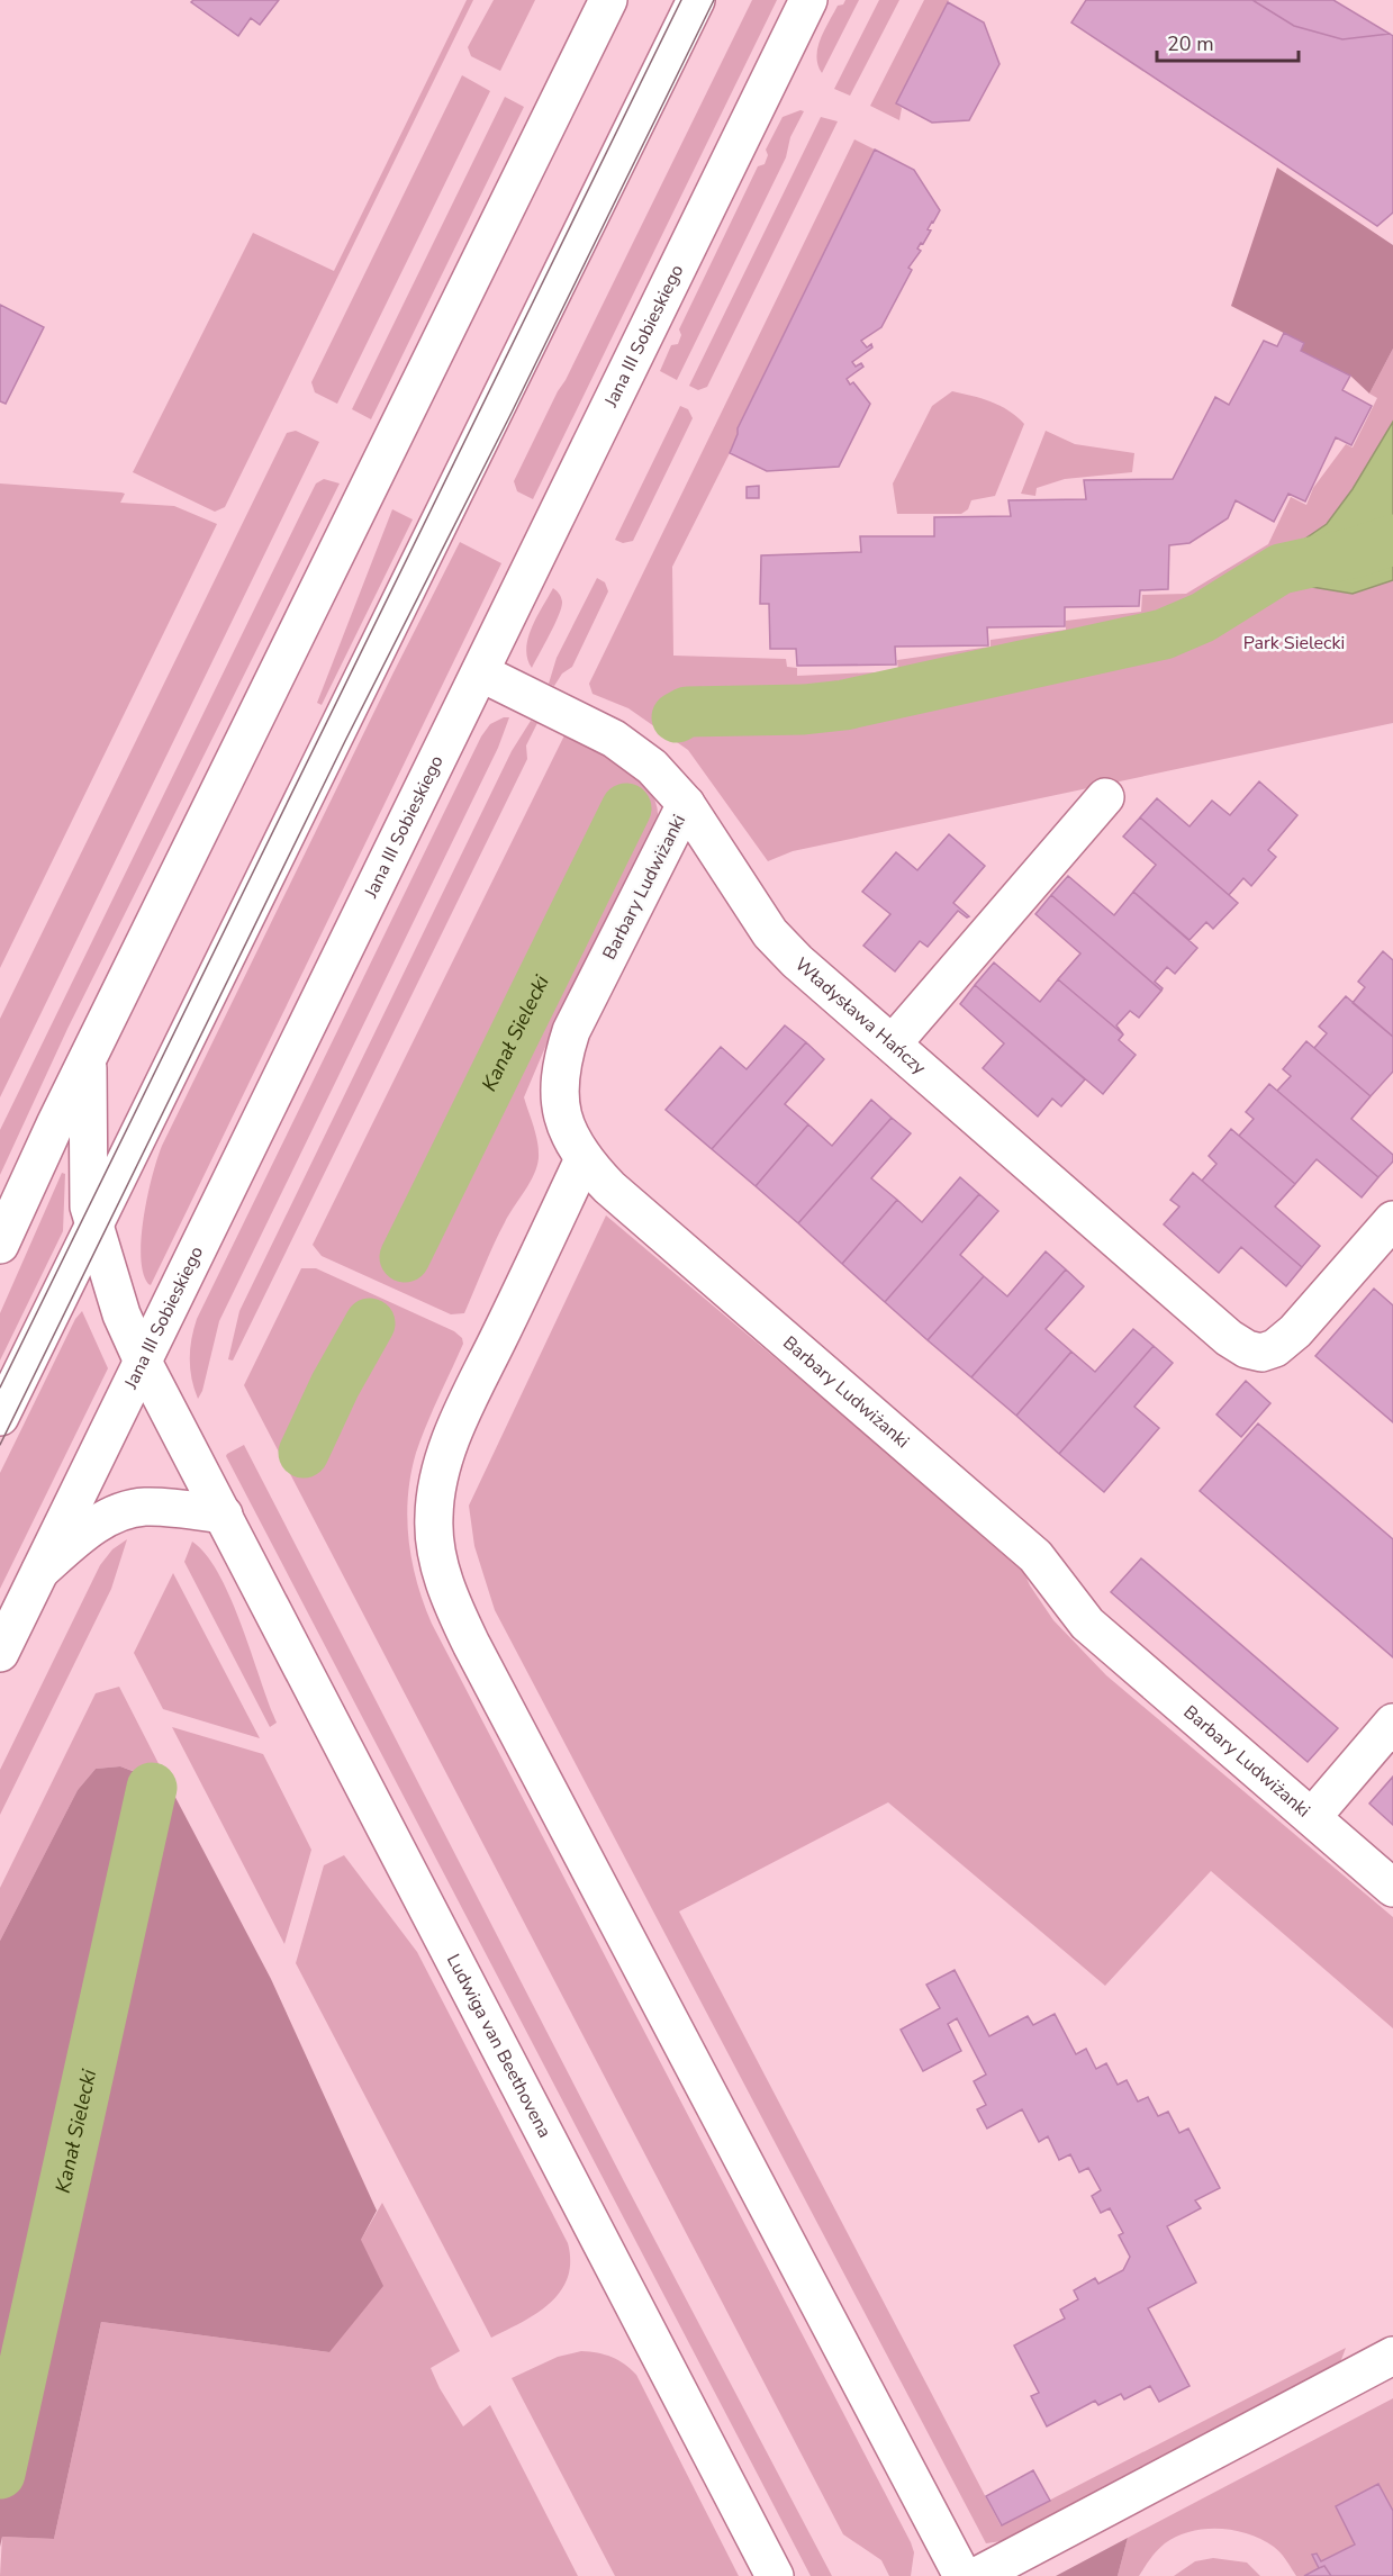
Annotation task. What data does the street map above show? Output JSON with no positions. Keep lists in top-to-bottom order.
{
  "streets": {
    "street": [
      "Jana III Sobieskiego",
      "Barbary Ludwiżanki",
      "Władysława Hańczy",
      "Ludwiga van Beethovena"
    ]
  },
  "crossings": [
    ["Jana III Sobieskiego", "Władysława Hańczy"],
    ["Jana III Sobieskiego", "Ludwiga van Beethovena"],
    ["Barbary Ludwiżanki", "Władysława Hańczy"]
  ],
  "water": ["Kanał Sielecki"],
  "parks": ["Park Sielecki"],
  "scale_bar": "20 m"
}
